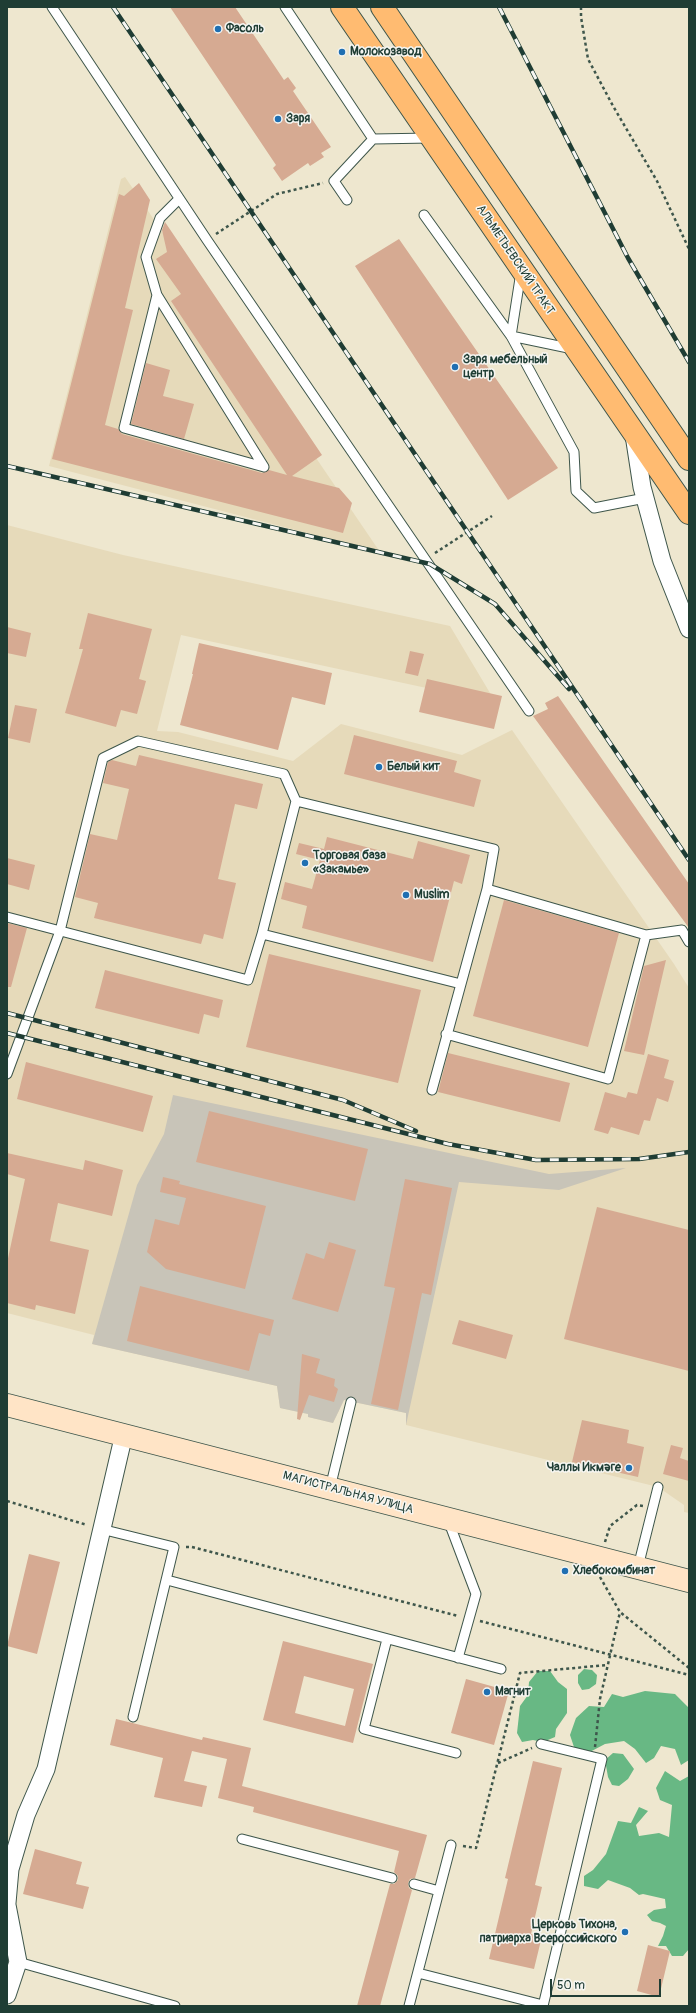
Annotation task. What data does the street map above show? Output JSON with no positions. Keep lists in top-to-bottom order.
{
  "streets": {
    "main road": ["АЛЬМЕТЬЕВСКИЙ ТРАКТ", "МАГИСТРАЛЬНАЯ УЛИЦА"]
  },
  "places": [
    "Фасоль",
    "Молокозавод",
    "Заря",
    "Заря мебельный центр",
    "Белый кит",
    "Торговая база «Закамье»",
    "Muslim",
    "Чаллы Икмәге",
    "Хлебокомбинат",
    "Магнит",
    "Церковь Тихона, патриарха Всероссийского"
  ],
  "scale_bar": "50 m"
}
